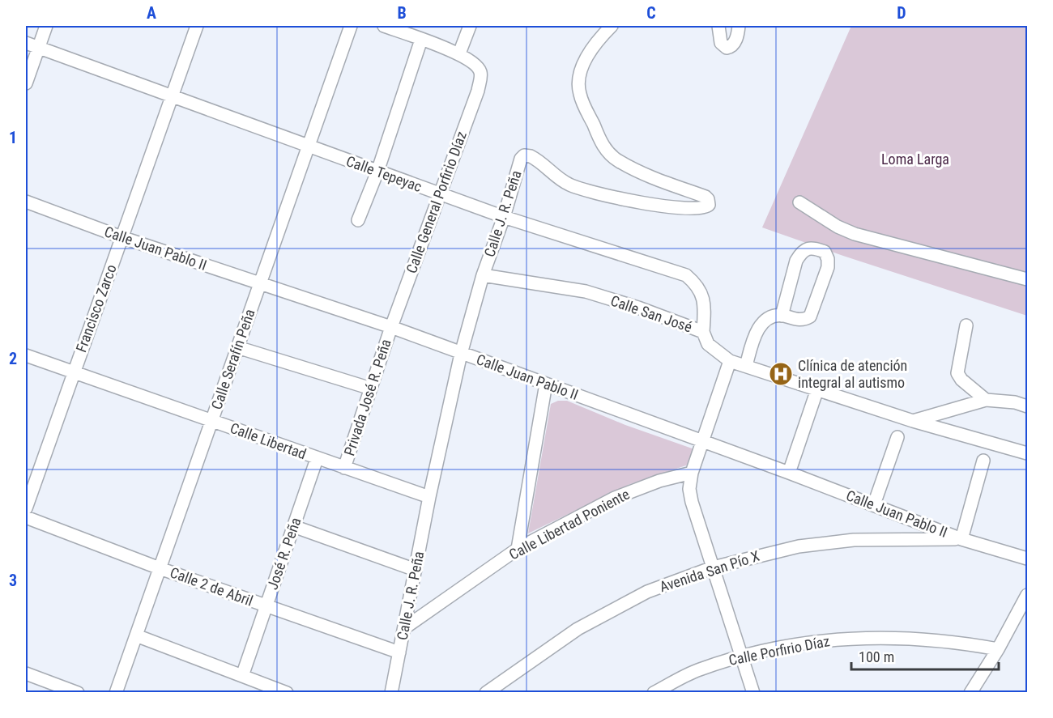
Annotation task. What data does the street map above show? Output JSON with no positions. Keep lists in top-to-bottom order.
{
  "streets": {
    "street": [
      "Calle Tepeyac",
      "Calle General Porfirio Díaz",
      "Calle J. R. Peña",
      "Calle Juan Pablo II",
      "Francisco Zarco",
      "Calle San José",
      "Calle Serafín Peña",
      "Privada José R. Peña",
      "Calle Libertad",
      "Calle Libertad Poniente",
      "José R. Peña",
      "Avenida San Pío X",
      "Calle 2 de Abril",
      "Calle Porfirio Díaz"
    ]
  },
  "crossings": [
    ["Calle Tepeyac", "Calle General Porfirio Díaz"],
    ["Calle Tepeyac", "Calle J. R. Peña"],
    ["Calle Tepeyac", "Francisco Zarco"],
    ["Calle Tepeyac", "Calle San José"],
    ["Calle Tepeyac", "Calle Serafín Peña"],
    ["Calle General Porfirio Díaz", "Calle Juan Pablo II"],
    ["Calle General Porfirio Díaz", "Privada José R. Peña"],
    ["Calle J. R. Peña", "Calle Juan Pablo II"],
    ["Calle J. R. Peña", "Calle San José"],
    ["Calle J. R. Peña", "Calle Libertad"],
    ["Calle J. R. Peña", "Calle Libertad Poniente"],
    ["Calle J. R. Peña", "Calle 2 de Abril"],
    ["Calle Juan Pablo II", "Francisco Zarco"],
    ["Calle Juan Pablo II", "Calle Serafín Peña"],
    ["Calle Juan Pablo II", "Privada José R. Peña"],
    ["Calle Juan Pablo II", "Avenida San Pío X"],
    ["Francisco Zarco", "Calle Libertad"],
    ["Calle Serafín Peña", "Calle Libertad"],
    ["Calle Serafín Peña", "Calle 2 de Abril"],
    ["Privada José R. Peña", "Calle Libertad"],
    ["Calle Libertad", "José R. Peña"],
    ["José R. Peña", "Calle 2 de Abril"]
  ],
  "parks": ["Loma Larga"],
  "places": {
    "hospital": ["Clínica de atención integral al autismo"]
  },
  "scale_bar": "100 m",
  "grid": {
    "columns": [
      "A",
      "B",
      "C",
      "D"
    ],
    "rows": ["1", "2", "3"]
  }
}
